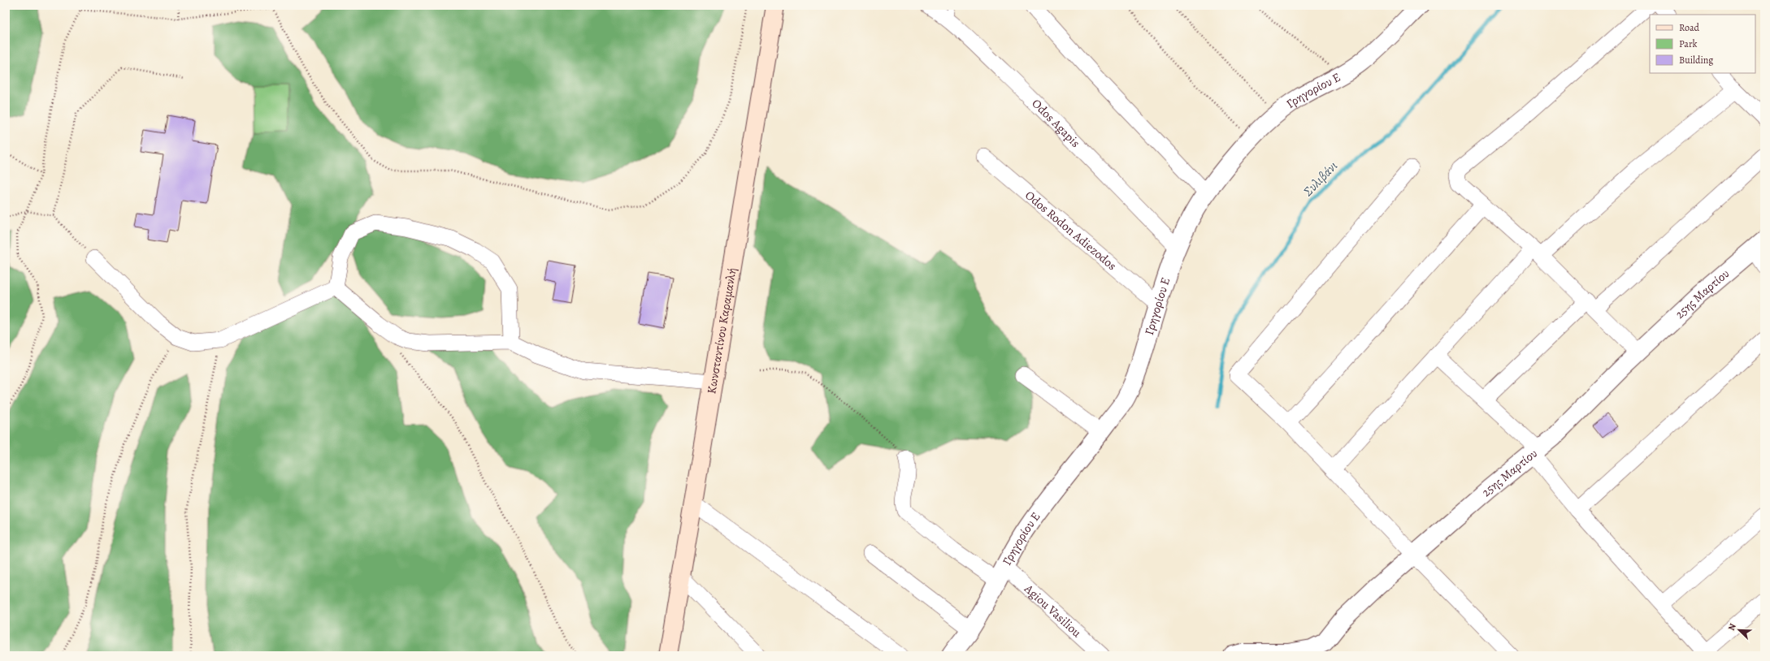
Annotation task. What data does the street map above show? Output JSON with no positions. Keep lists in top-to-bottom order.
{
  "streets": {
    "main road": ["Κωνσταντίνου Καραμανλή"],
    "street": [
      "Γρηγορίου Ε",
      "Odos Agapis",
      "Odos Rodon Adiezodos",
      "25ης Μαρτίου",
      "Agiou Vasiliou"
    ]
  },
  "crossings": [
    ["Γρηγορίου Ε", "Odos Agapis"],
    ["Γρηγορίου Ε", "Odos Rodon Adiezodos"],
    ["Γρηγορίου Ε", "Agiou Vasiliou"]
  ],
  "water": ["Συλιβάνι"],
  "legend": ["Road", "Park", "Building"],
  "north": "top left"
}
